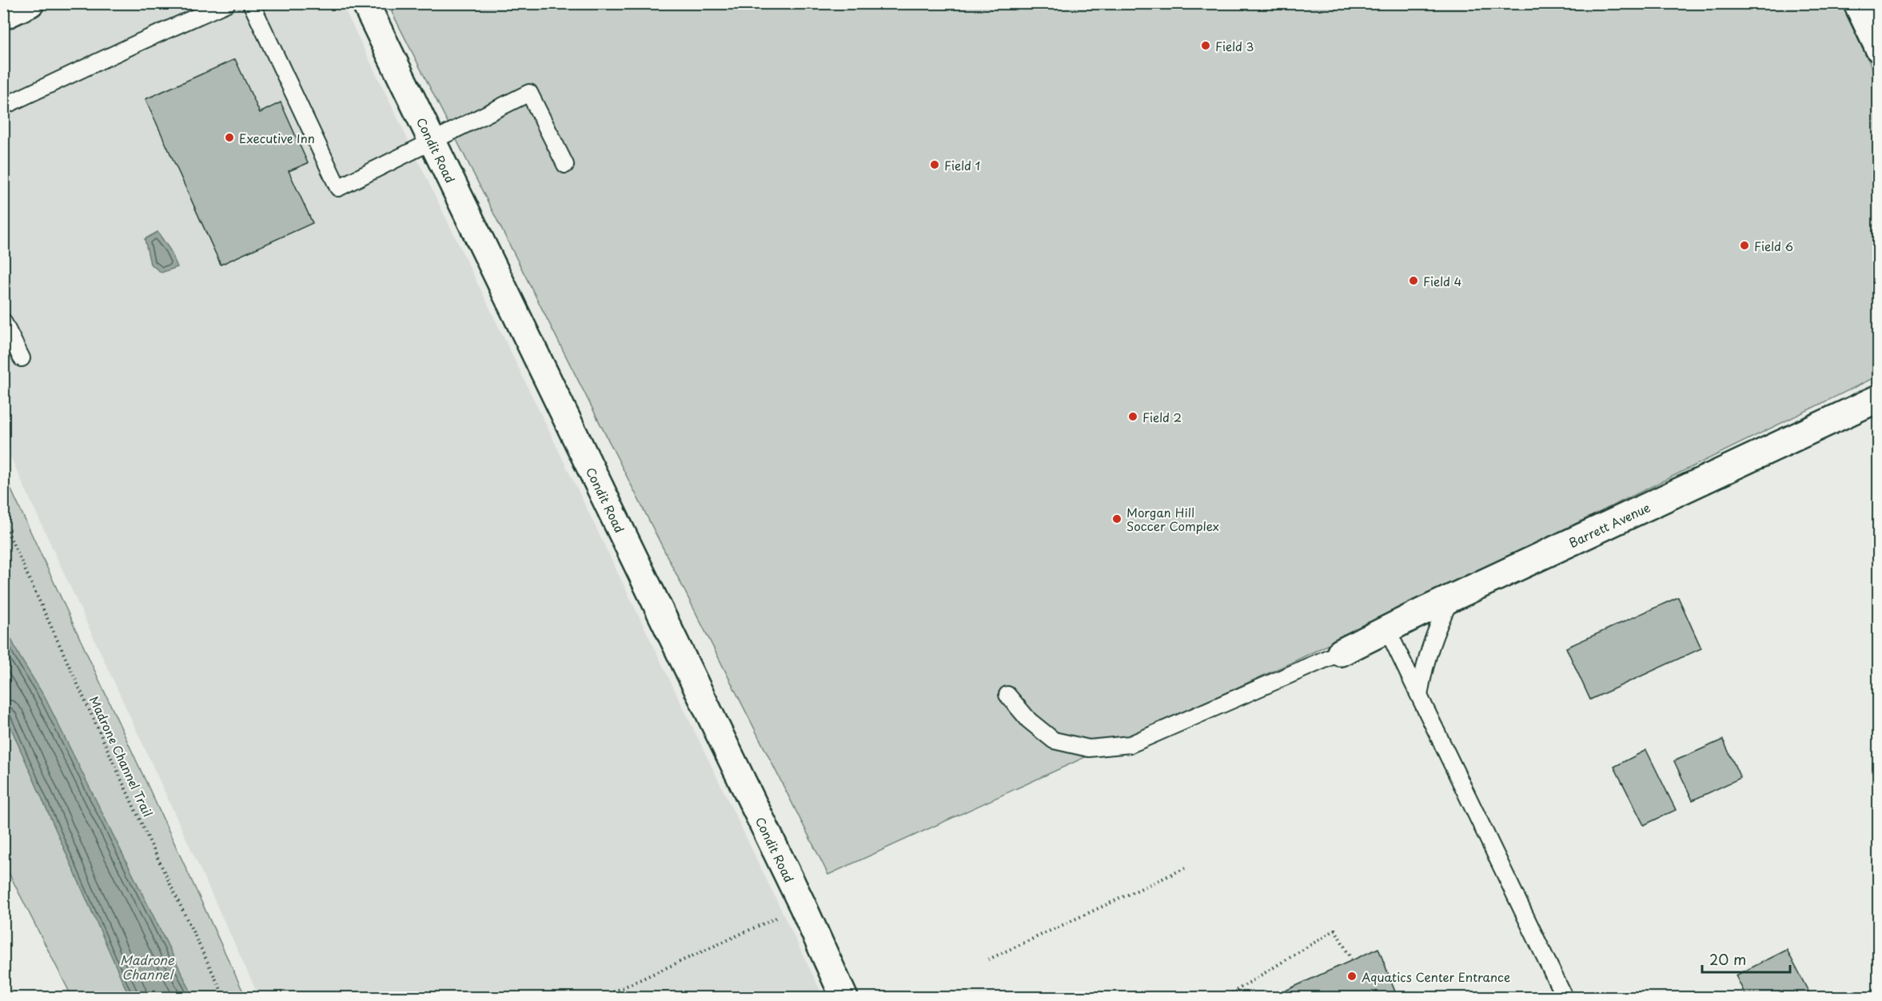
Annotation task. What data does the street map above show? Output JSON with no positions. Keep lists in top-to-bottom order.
{
  "streets": {
    "street": ["Condit Road", "Barrett Avenue"],
    "path": ["Madrone Channel Trail"]
  },
  "water": ["Madrone Channel"],
  "places": [
    "Field 3",
    "Executive Inn",
    "Field 1",
    "Field 6",
    "Field 4",
    "Field 2",
    "Morgan Hill Soccer Complex",
    "Aquatics Center Entrance"
  ],
  "scale_bar": "20 m"
}
